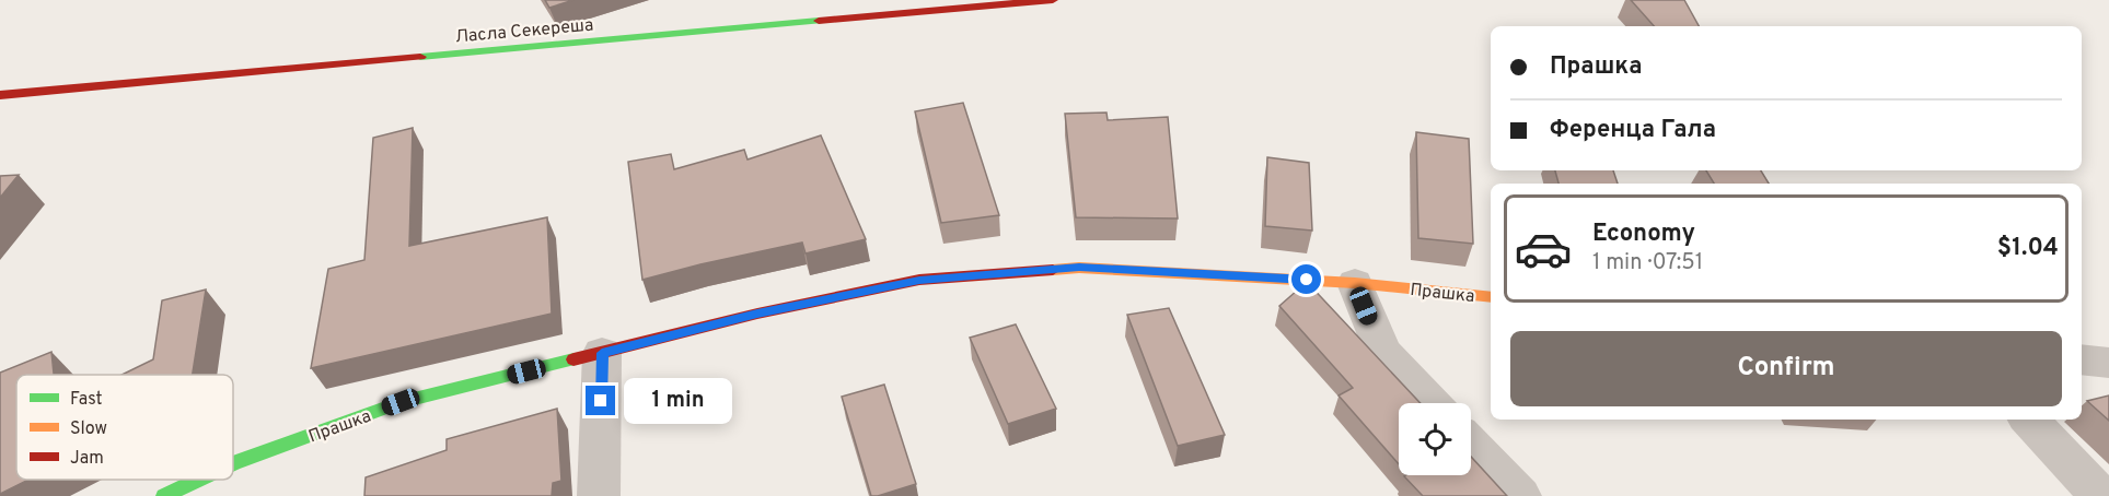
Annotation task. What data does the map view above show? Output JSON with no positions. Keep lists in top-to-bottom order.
{
  "streets": {
    "street": ["Ласла Секереша", "Прашка"]
  },
  "legend": ["Fast", "Slow", "Jam"],
  "page": {
    "banner": ["Прашка", "Ференца Гала"],
    "list": [
      {
        "name": "Economy",
        "note": "1 min · 07:51",
        "value": "$1.04"
      }
    ],
    "buttons": "Confirm",
    "bubble": "1 min"
  }
}
